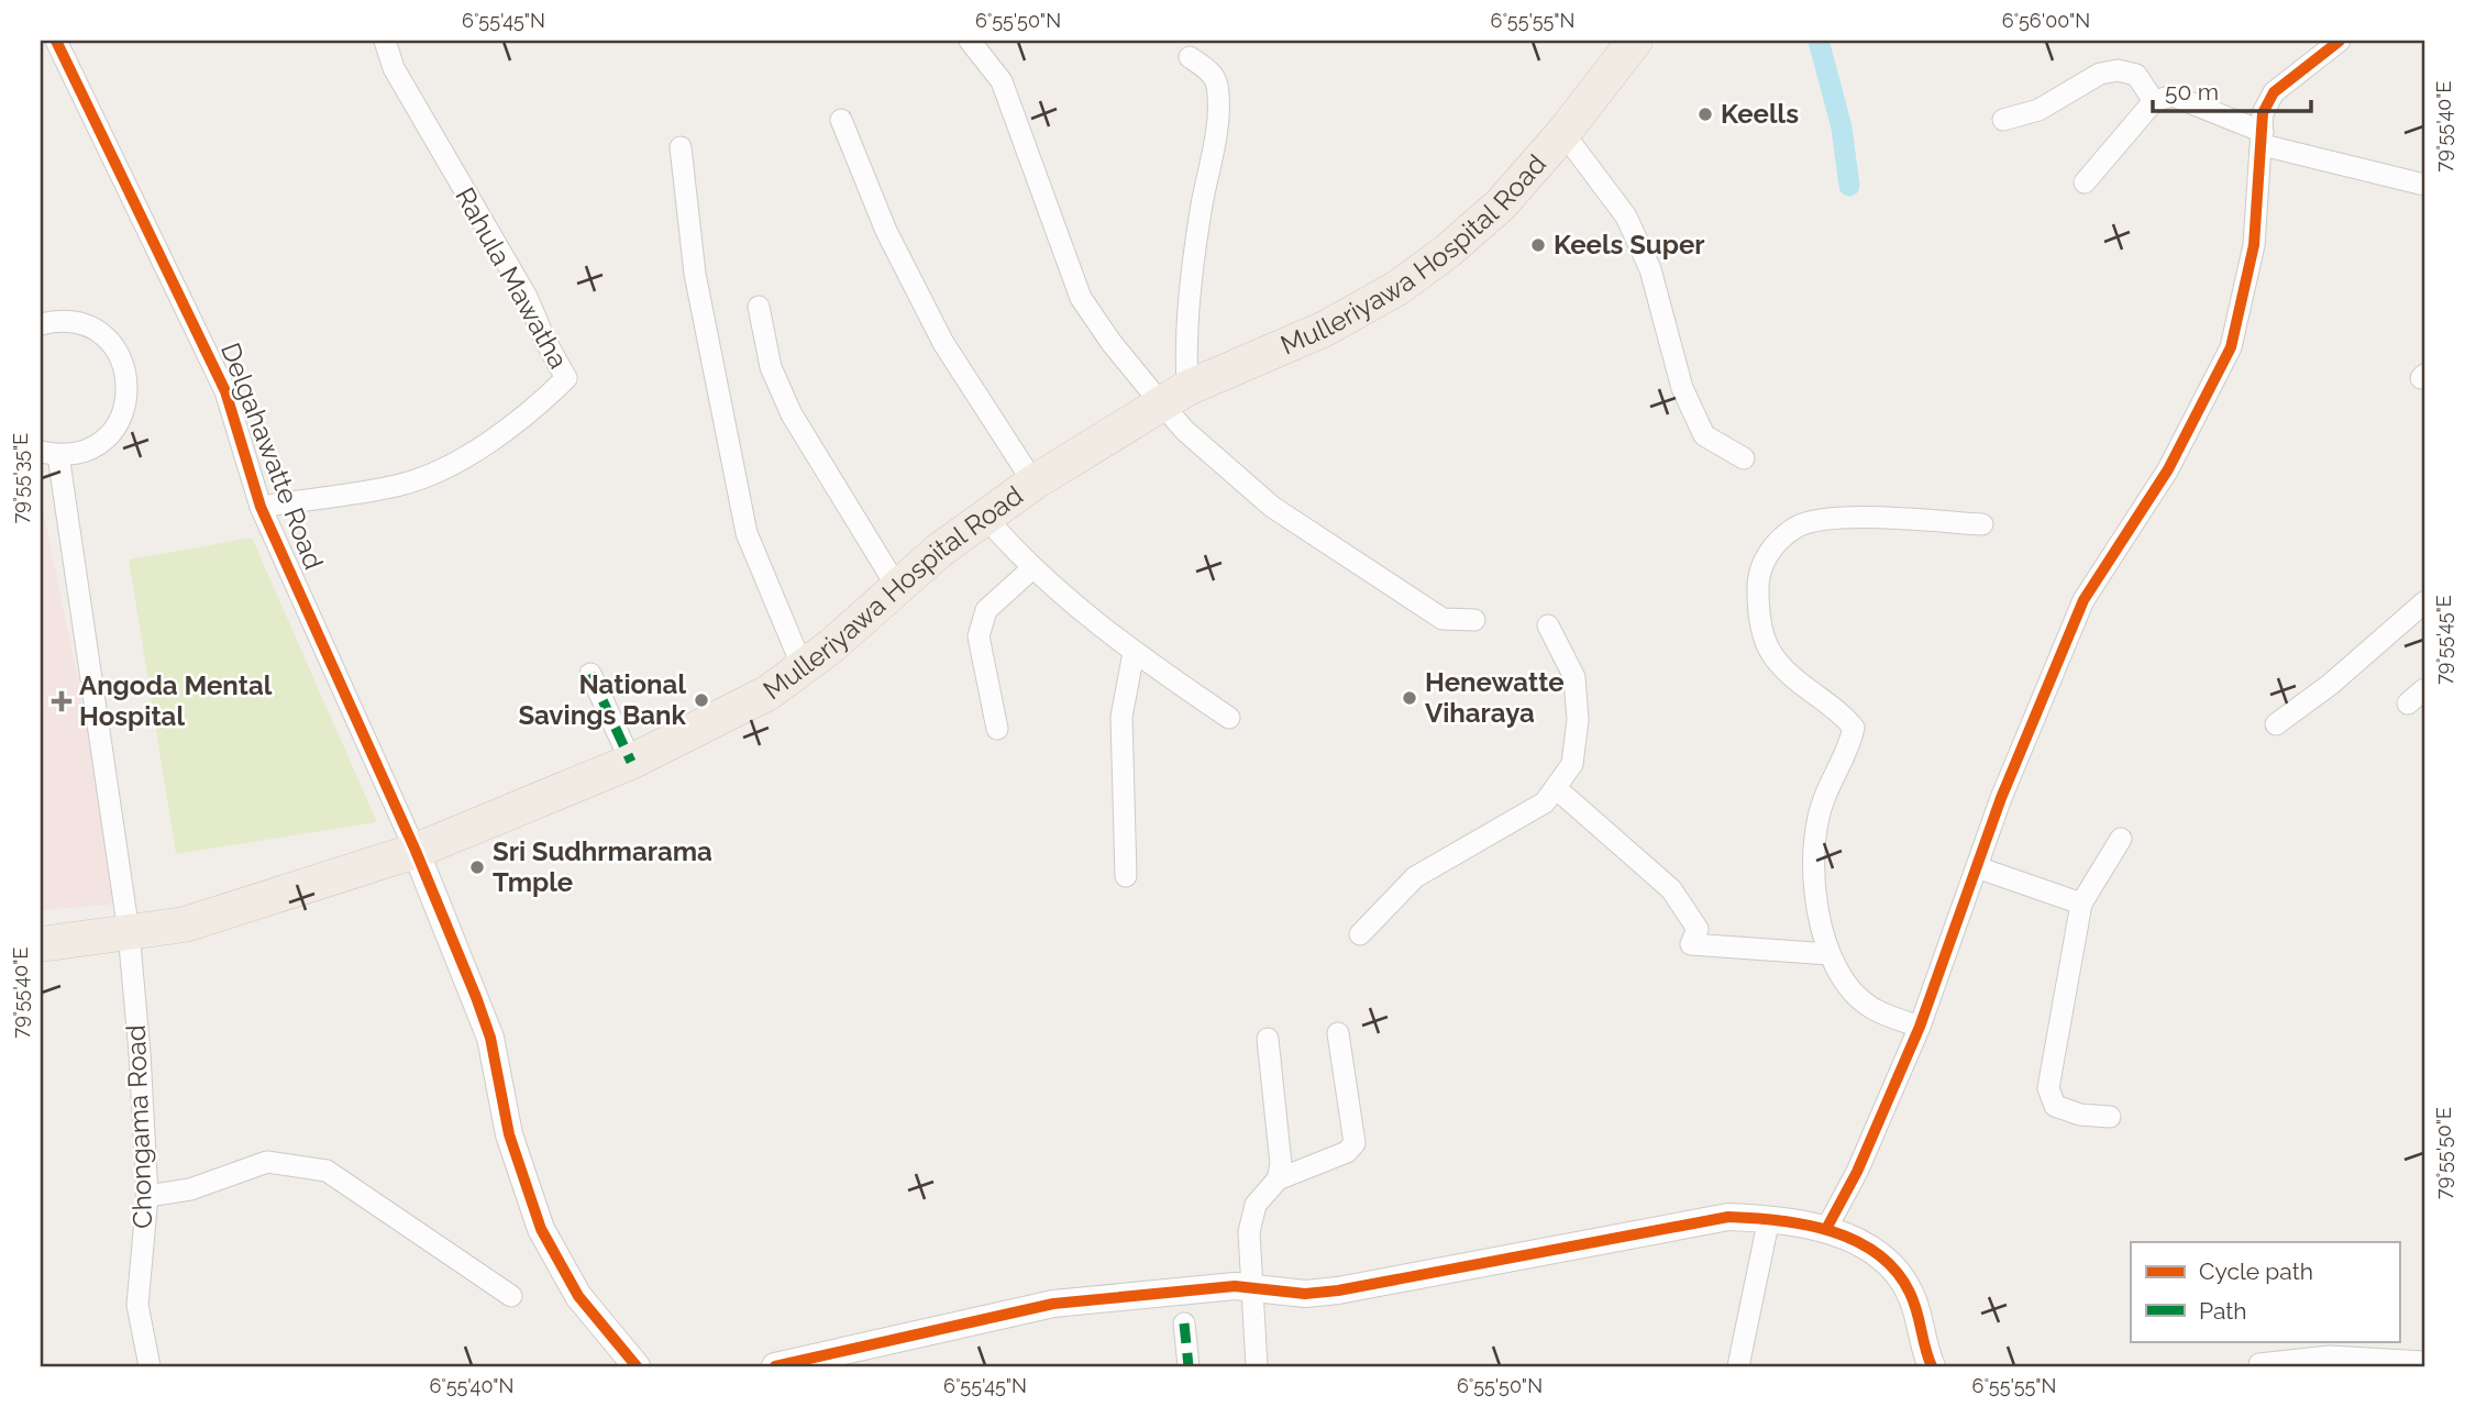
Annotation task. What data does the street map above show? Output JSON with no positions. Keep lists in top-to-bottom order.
{
  "streets": {
    "main road": ["Mulleriyawa Hospital Road"],
    "street": ["Rahula Mawatha", "Delgahawatte Road", "Chongama Road"]
  },
  "crossings": [
    ["Mulleriyawa Hospital Road", "Delgahawatte Road"],
    ["Mulleriyawa Hospital Road", "Chongama Road"],
    ["Rahula Mawatha", "Delgahawatte Road"]
  ],
  "places": {
    "other": [
      "Keells",
      "Keels Super",
      "Henewatte Viharaya",
      "National Savings Bank",
      "Sri Sudhrmarama Tmple"
    ],
    "health": ["Angoda Mental Hospital"]
  },
  "legend": ["Cycle path", "Path"],
  "scale_bar": "50 m",
  "coordinates": [
    "6°55'45\"N",
    "6°55'50\"N",
    "6°55'55\"N",
    "6°56'00\"N",
    "79°55'40\"E",
    "79°55'35\"E",
    "79°55'45\"E",
    "79°55'50\"E",
    "6°55'40\"N"
  ]
}
